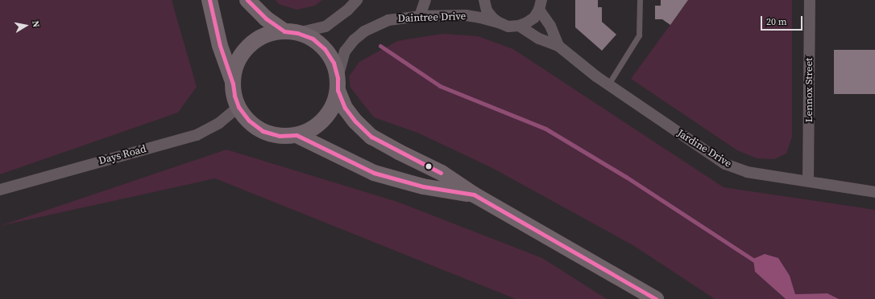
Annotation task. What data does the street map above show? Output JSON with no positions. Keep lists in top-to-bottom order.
{
  "streets": {
    "street": [
      "Daintree Drive",
      "Lennox Street",
      "Jardine Drive",
      "Days Road"
    ]
  },
  "crossings": [
    ["Daintree Drive", "Days Road"],
    ["Lennox Street", "Jardine Drive"]
  ],
  "scale_bar": "20 m",
  "north": "right"
}
